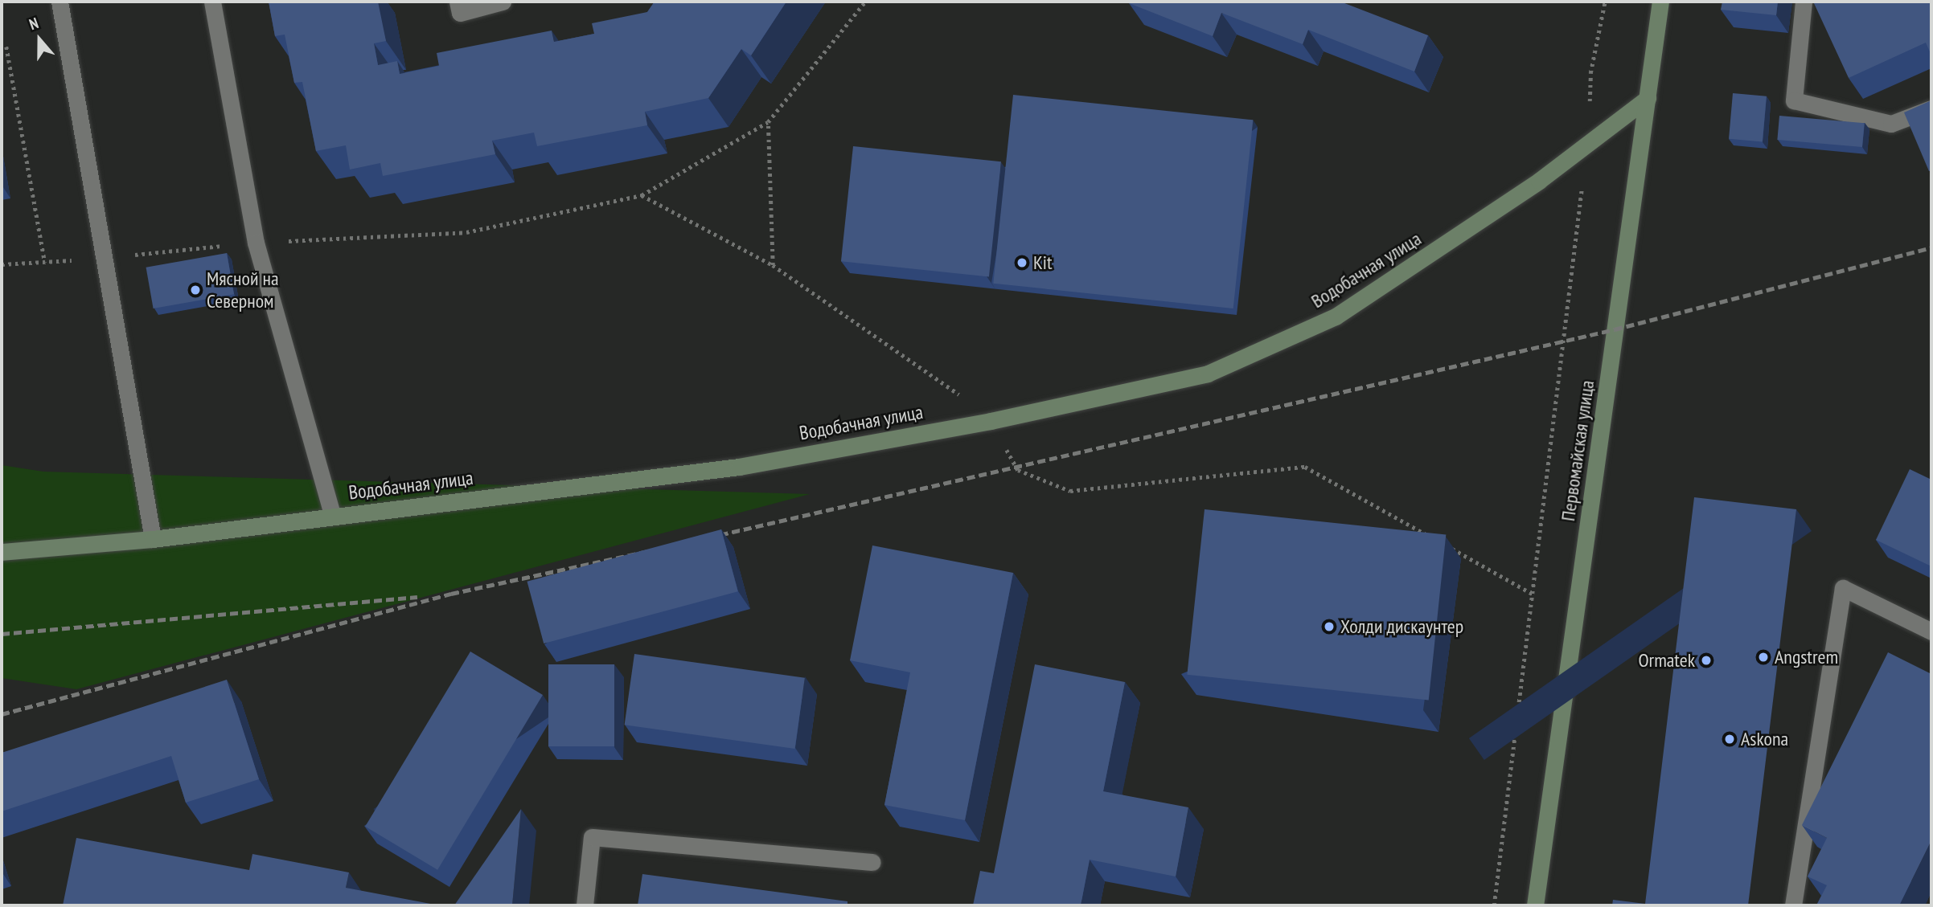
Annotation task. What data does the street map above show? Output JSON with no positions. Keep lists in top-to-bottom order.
{
  "streets": {
    "street": ["Водобачная улица", "Первомайская улица"]
  },
  "crossings": [
    ["Водобачная улица", "Первомайская улица"]
  ],
  "places": [
    "Kit",
    "Мясной на Северном",
    "Холди дискаунтер",
    "Angstrem",
    "Ormatek",
    "Askona"
  ],
  "north": "top"
}
